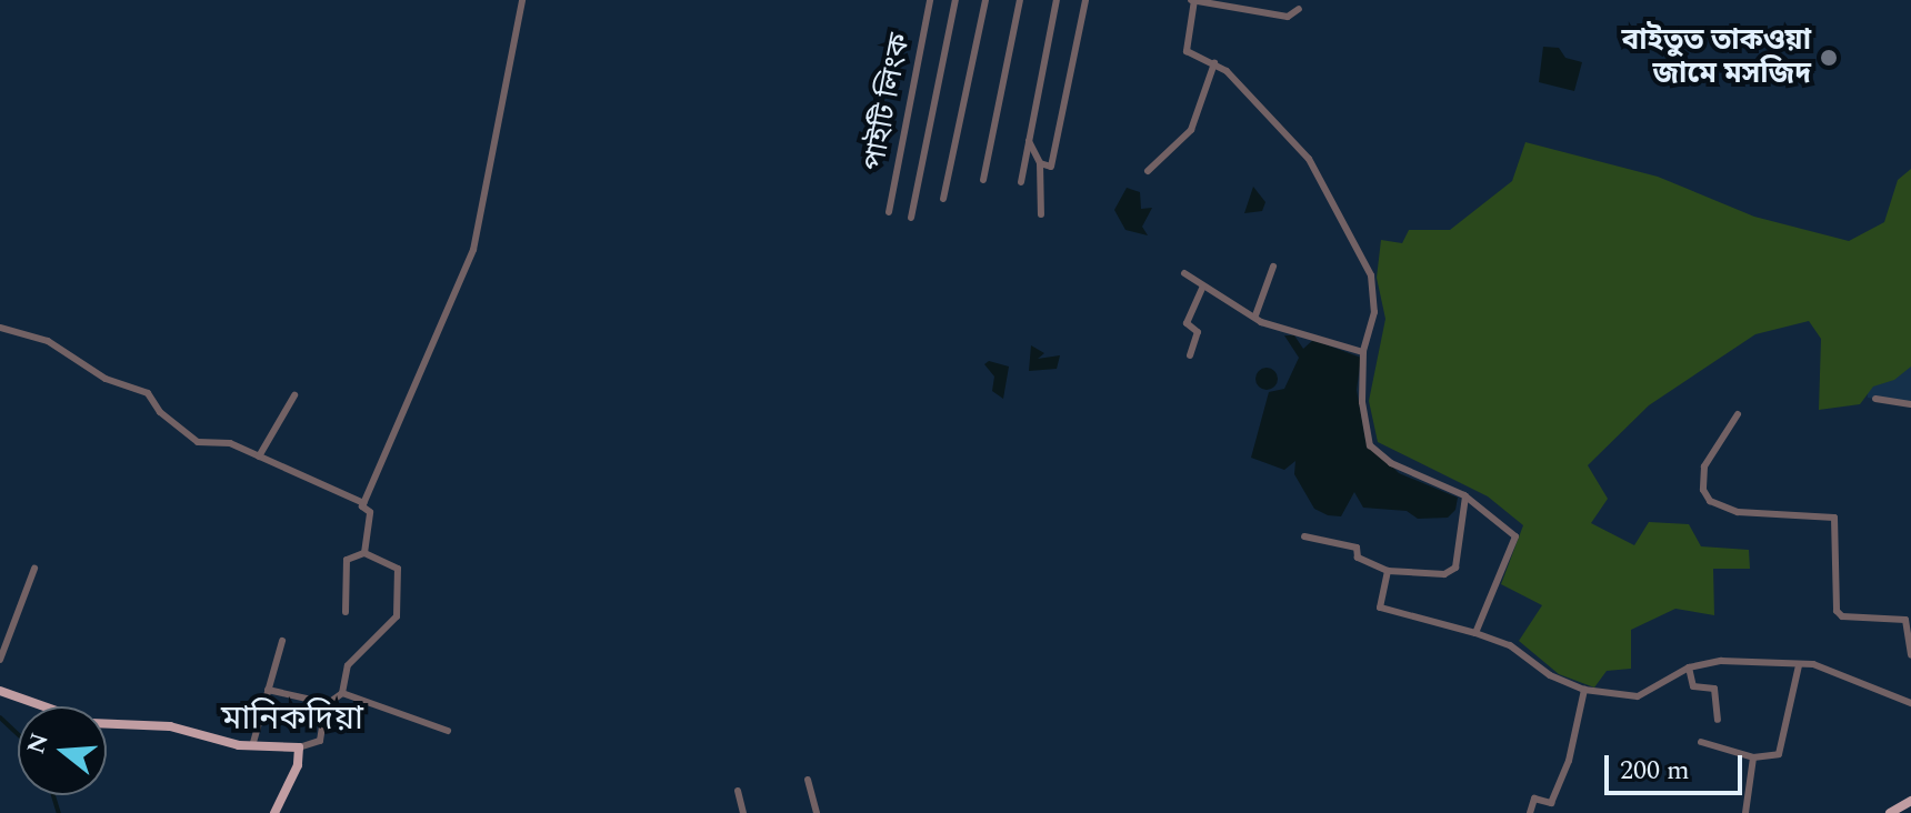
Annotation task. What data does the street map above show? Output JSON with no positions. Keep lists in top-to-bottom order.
{
  "streets": {
    "street": ["পাইটি লিংক"]
  },
  "districts": ["মানিকদিয়া"],
  "places": ["বাইতুত তাকওয়া জামে মসজিদ"],
  "scale_bar": "200 m",
  "north": "left"
}
